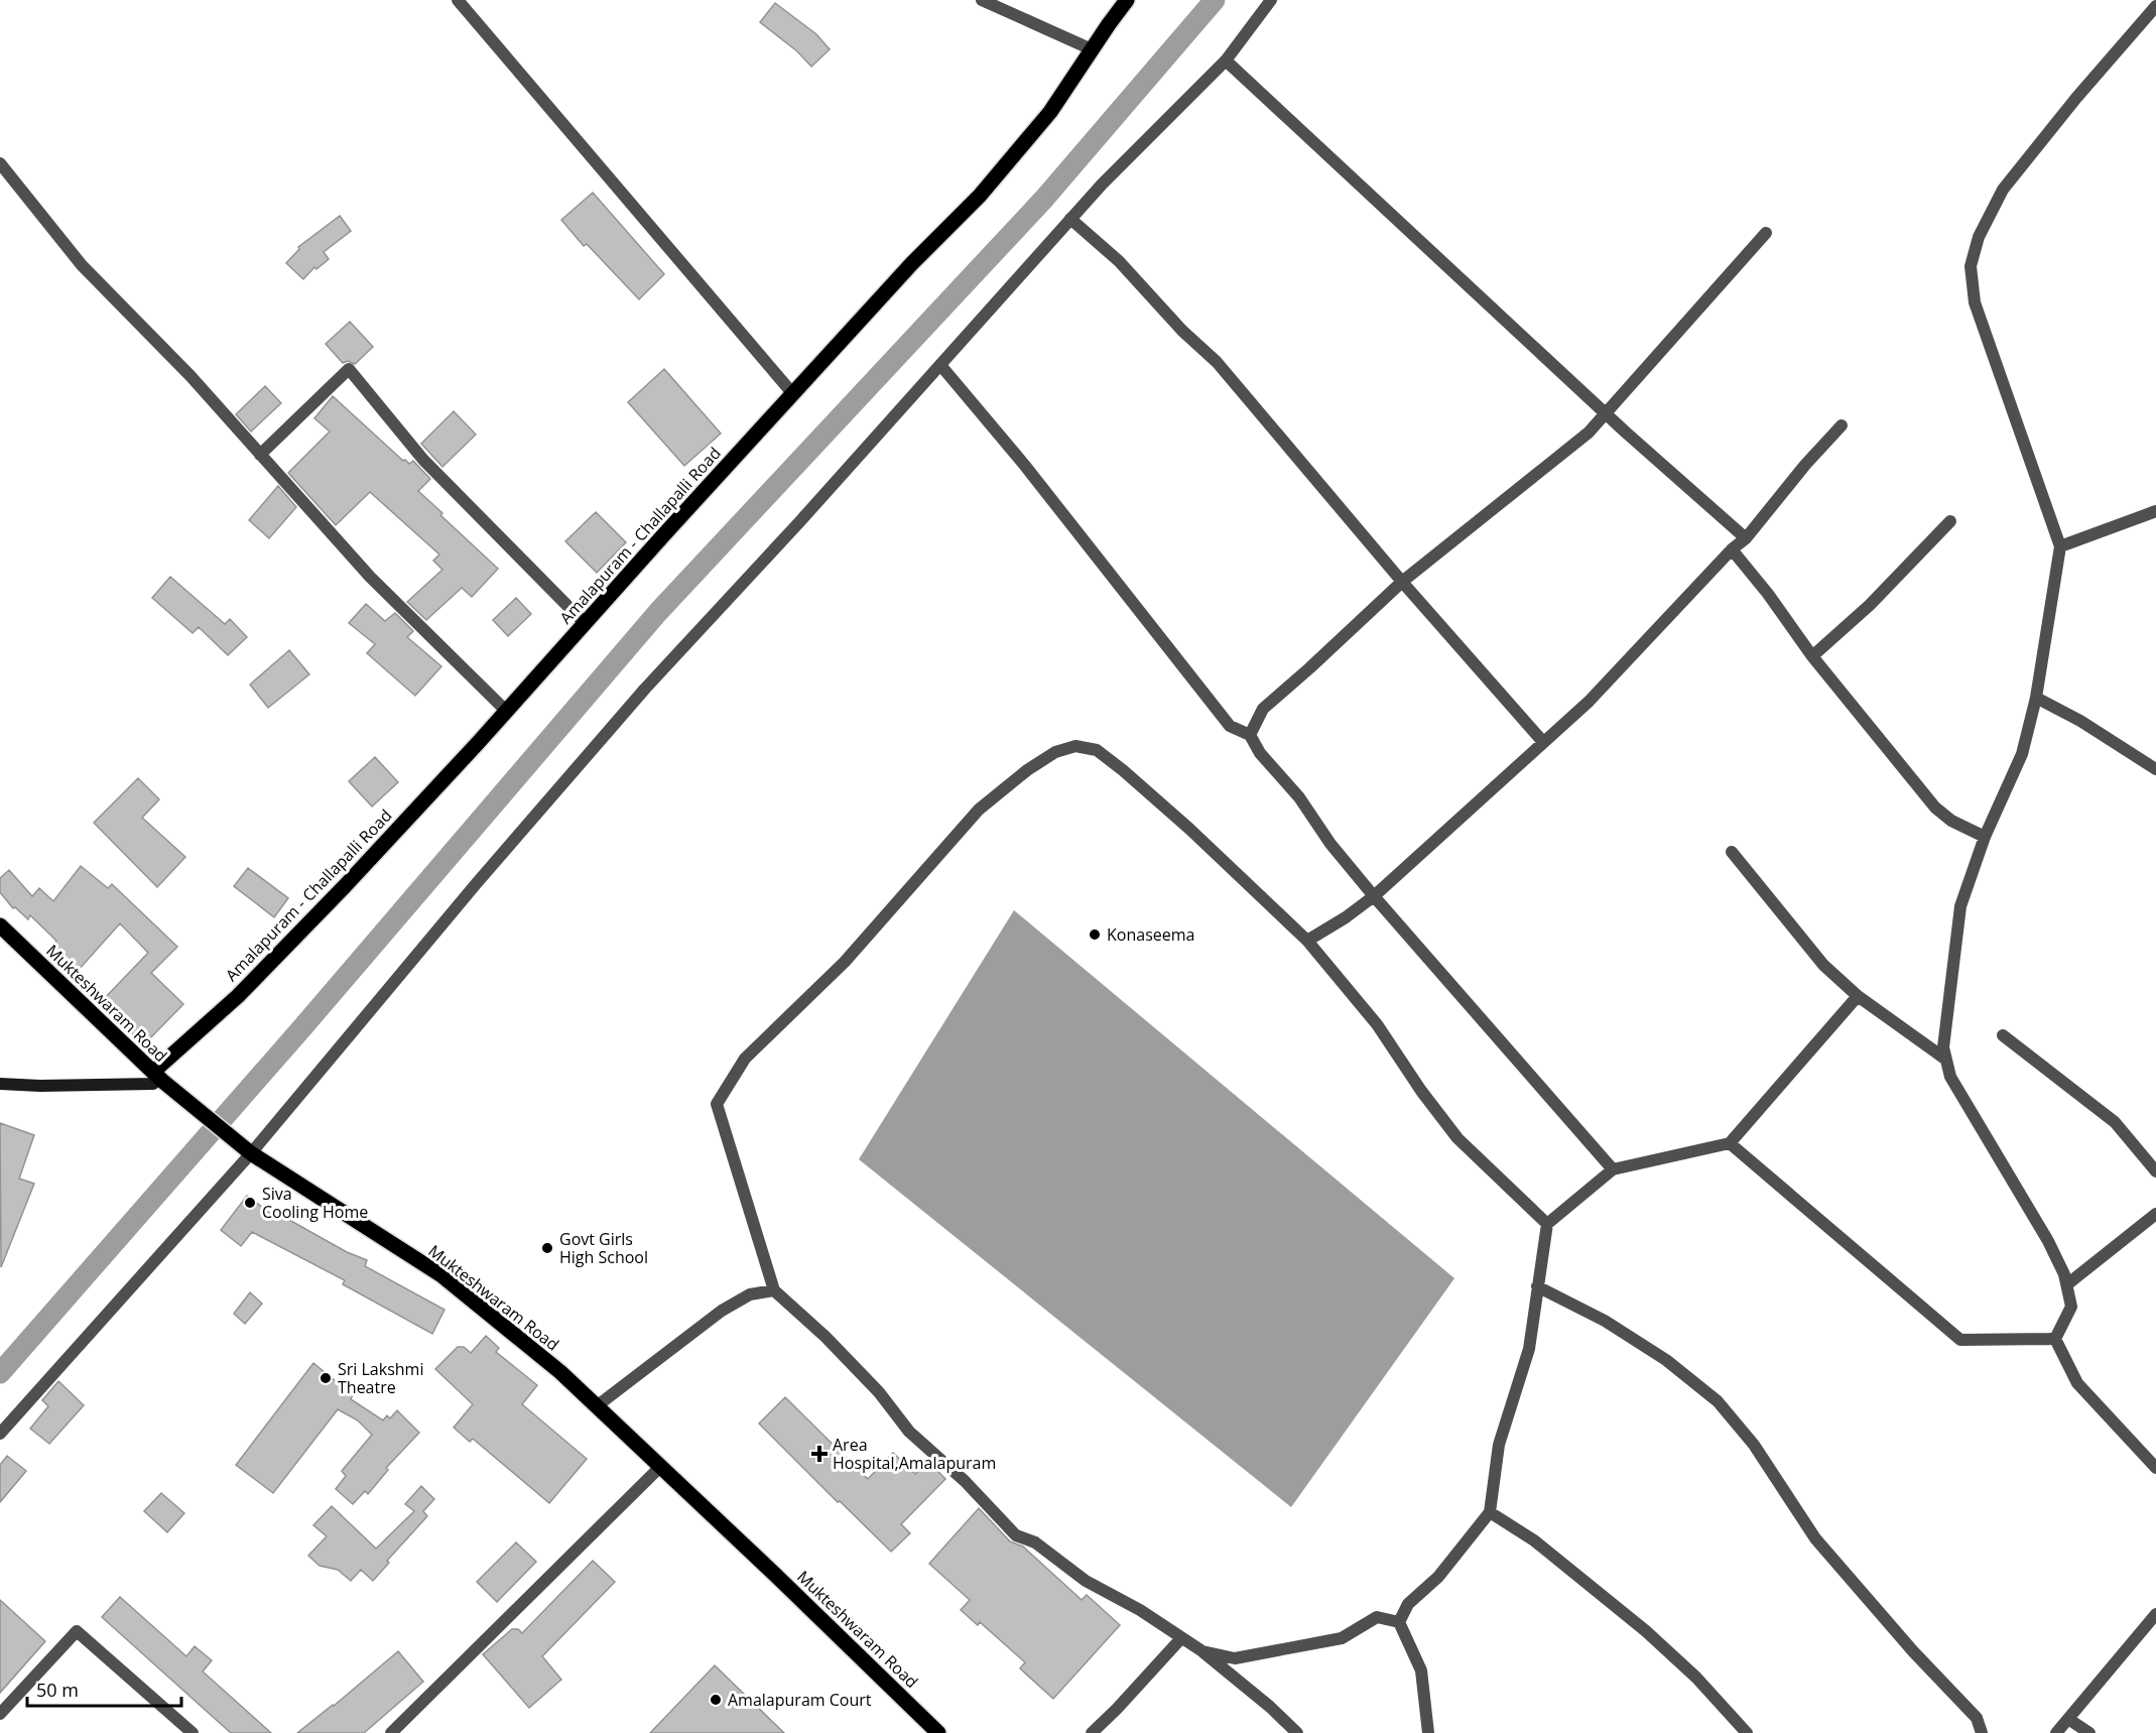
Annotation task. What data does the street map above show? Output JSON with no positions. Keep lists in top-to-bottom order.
{
  "streets": {
    "main road": ["Amalapuram - Challapalli Road", "Mukteshwaram Road"]
  },
  "crossings": [
    ["Amalapuram - Challapalli Road", "Mukteshwaram Road"]
  ],
  "places": {
    "other": [
      "Konaseema",
      "Siva Cooling Home",
      "Govt Girls High School",
      "Sri Lakshmi Theatre",
      "Amalapuram Court"
    ],
    "health": ["Area Hospital,Amalapuram"]
  },
  "scale_bar": "50 m"
}
